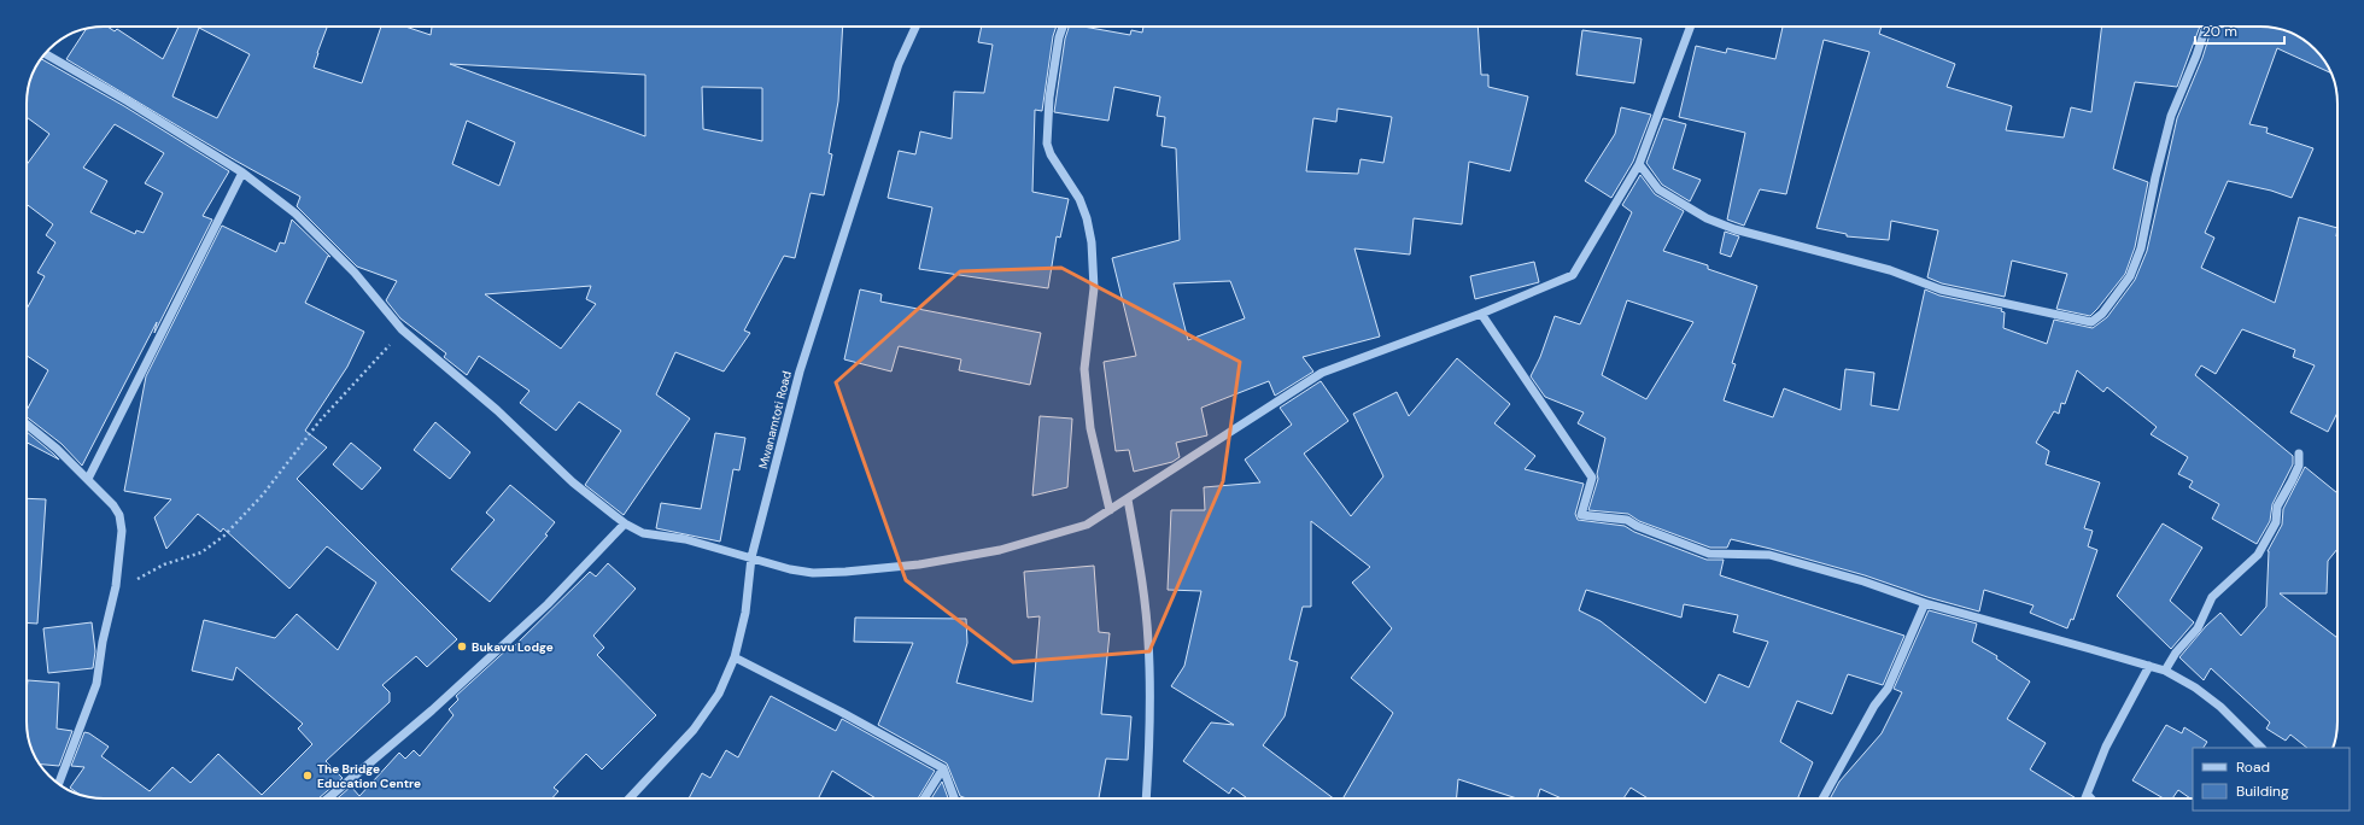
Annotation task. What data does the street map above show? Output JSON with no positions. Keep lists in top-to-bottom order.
{
  "streets": {
    "street": ["Mwanamtoti Road"]
  },
  "places": ["Bukavu Lodge", "The Bridge Education Centre"],
  "legend": ["Road", "Building"],
  "scale_bar": "20 m"
}
